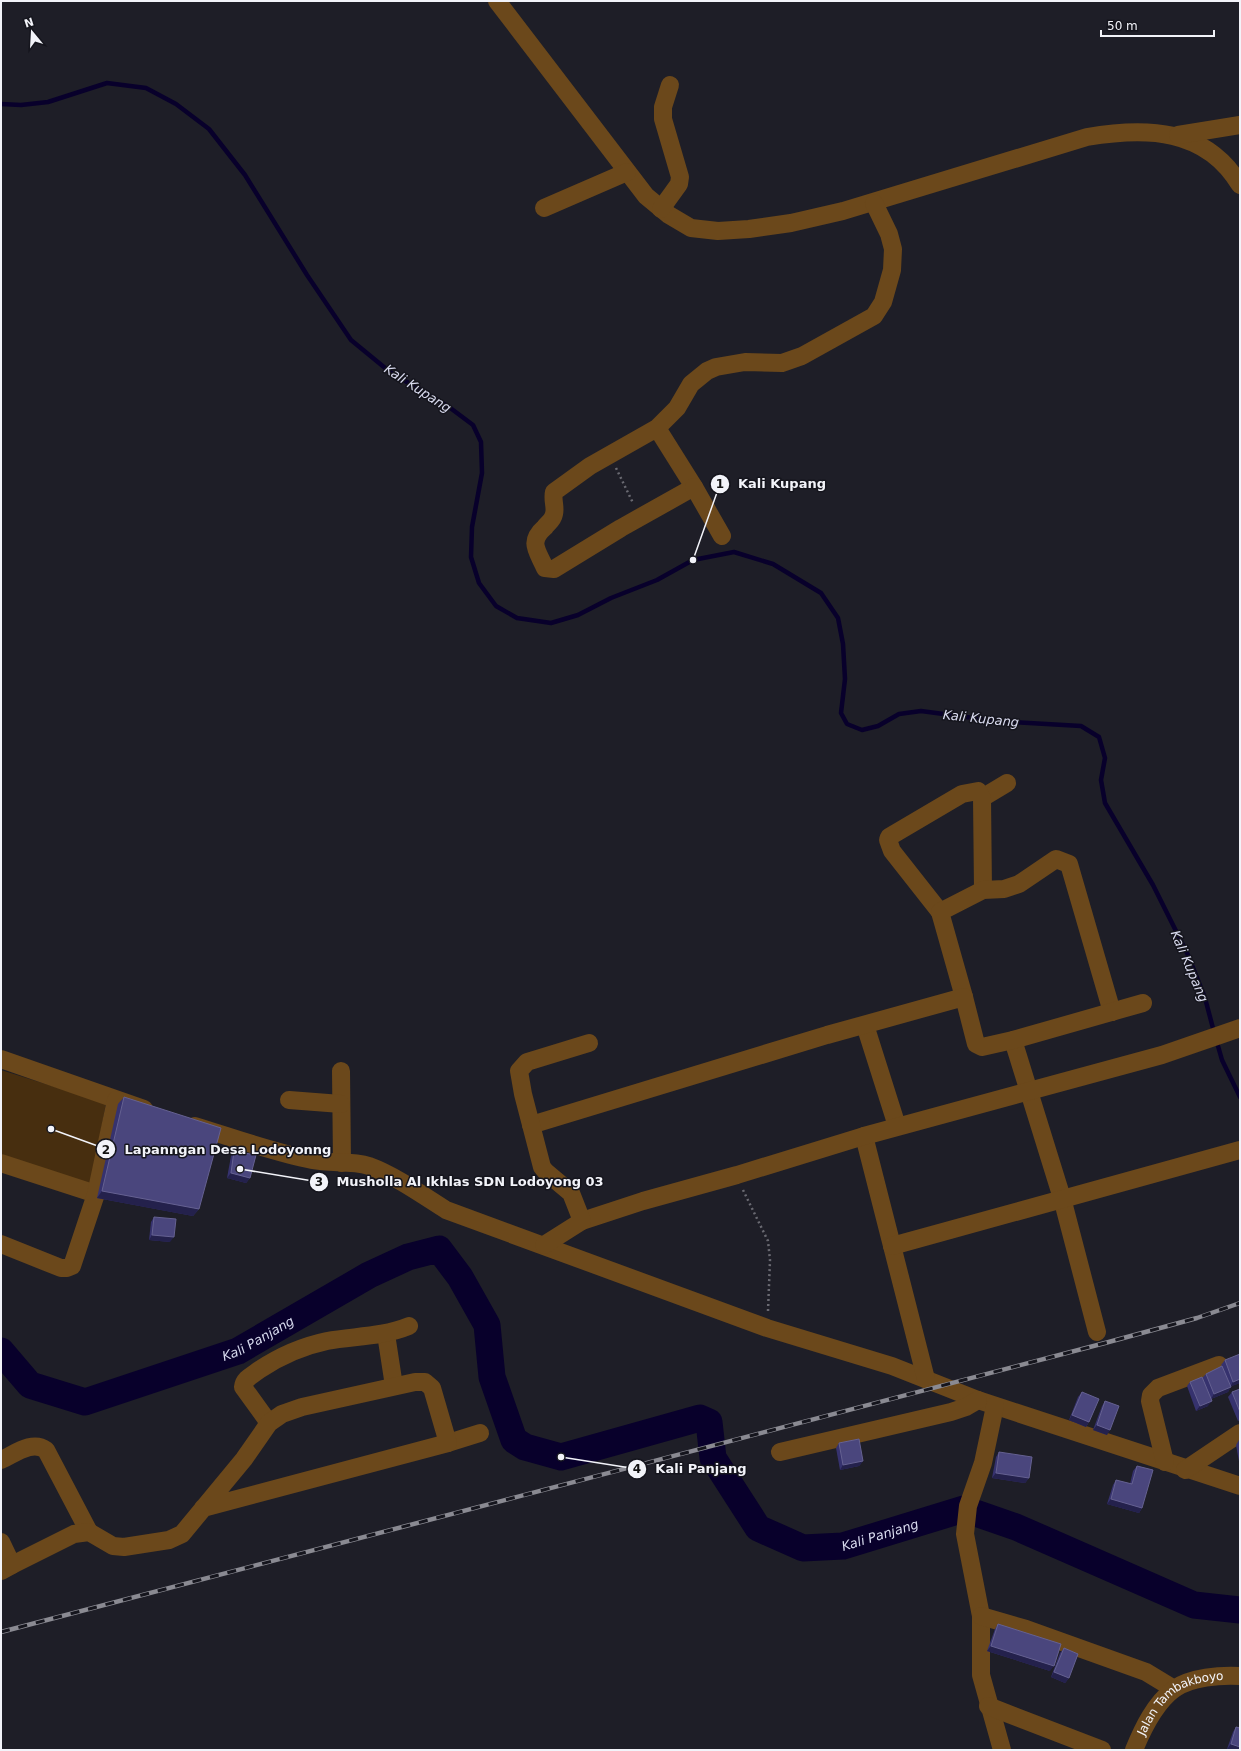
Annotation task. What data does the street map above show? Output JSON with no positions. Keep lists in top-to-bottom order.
{
  "streets": {
    "street": ["Jalan Tambakboyo"]
  },
  "water": ["Kali Kupang", "Kali Panjang"],
  "places": [
    "Kali Kupang",
    "Lapanngan Desa Lodoyonng",
    "Musholla Al Ikhlas SDN Lodoyong 03",
    "Kali Panjang"
  ],
  "scale_bar": "50 m",
  "north": "top"
}
